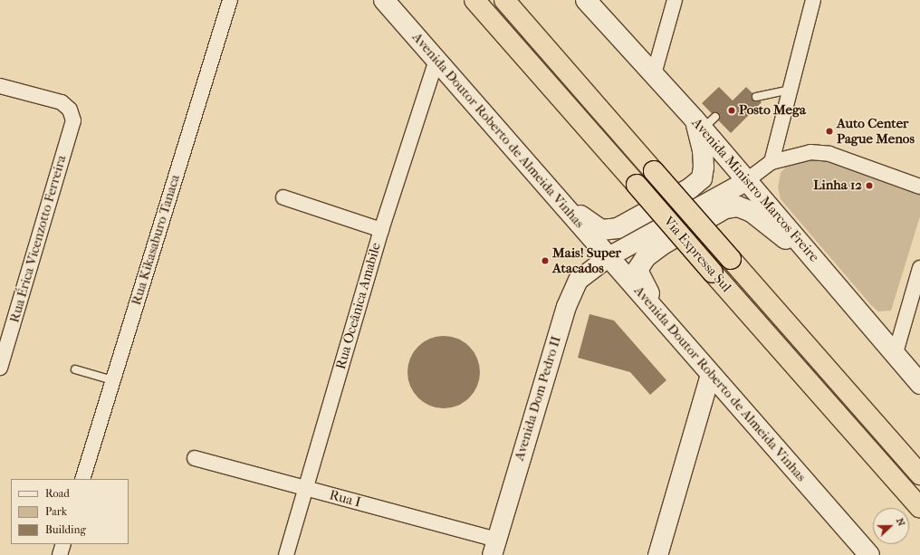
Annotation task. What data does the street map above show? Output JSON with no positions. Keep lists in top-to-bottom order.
{
  "streets": {
    "highway": ["Via Expressa Sul"],
    "main road": ["Avenida Doutor Roberto de Almeida Vinhas", "Avenida Ministro Marcos Freire"],
    "street": [
      "Rua Érica Vicenzotto Ferreira",
      "Rua Kikasaburo Tanaca",
      "Rua Oceânica Amabile",
      "Avenida Dom Pedro II",
      "Rua I"
    ]
  },
  "crossings": [
    ["Avenida Doutor Roberto de Almeida Vinhas", "Rua Oceânica Amabile"],
    ["Avenida Doutor Roberto de Almeida Vinhas", "Avenida Dom Pedro II"],
    ["Avenida Ministro Marcos Freire", "Avenida Dom Pedro II"],
    ["Rua Oceânica Amabile", "Rua I"],
    ["Avenida Dom Pedro II", "Rua I"]
  ],
  "places": [
    "Posto Mega",
    "Auto Center Pague Menos",
    "Linha 12",
    "Mais! Super Atacados"
  ],
  "legend": ["Road", "Park", "Building"],
  "north": "right"
}
